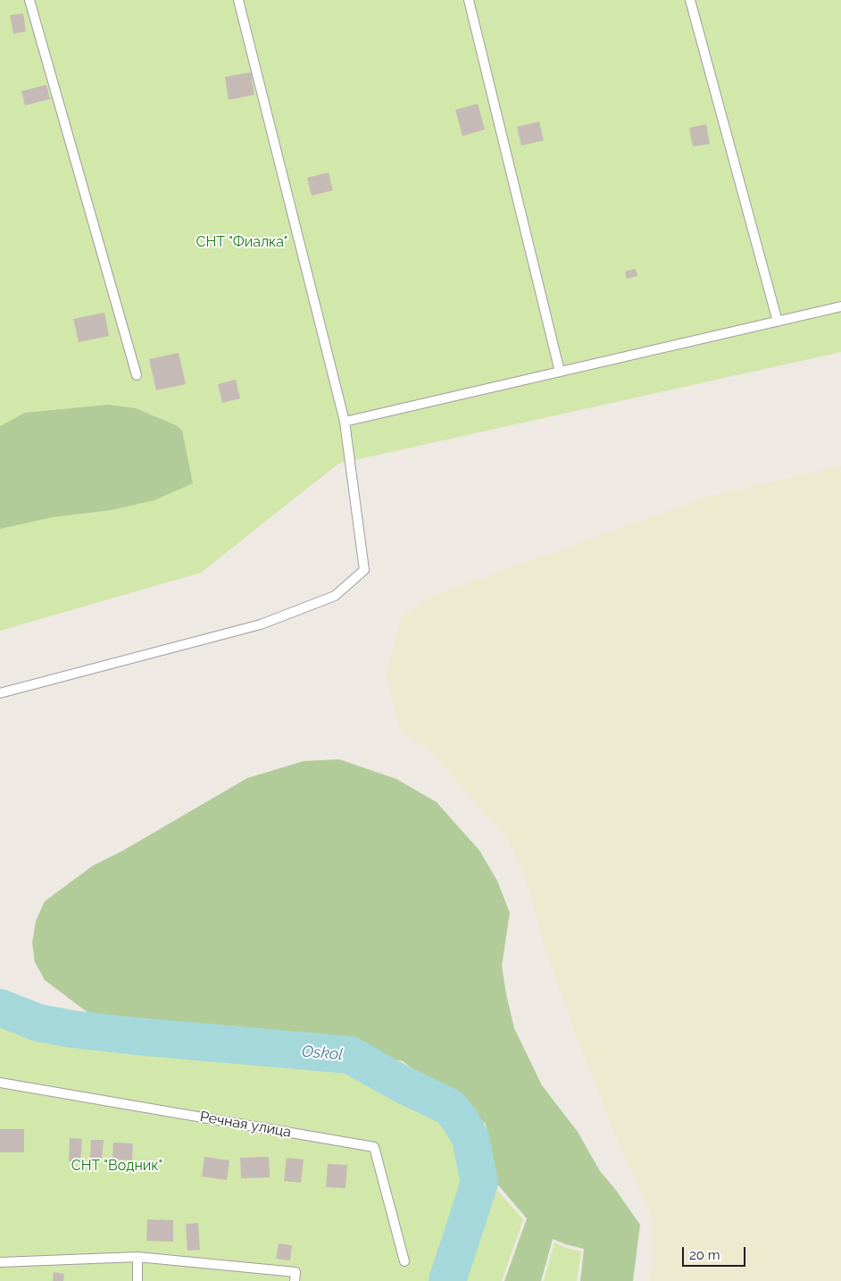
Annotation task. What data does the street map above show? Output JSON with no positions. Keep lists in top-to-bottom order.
{
  "streets": {
    "lane": ["Речная улица"]
  },
  "water": ["Oskol"],
  "parks": ["СНТ \"Фиалка\"", "СНТ \"Водник\""],
  "scale_bar": "20 m"
}
